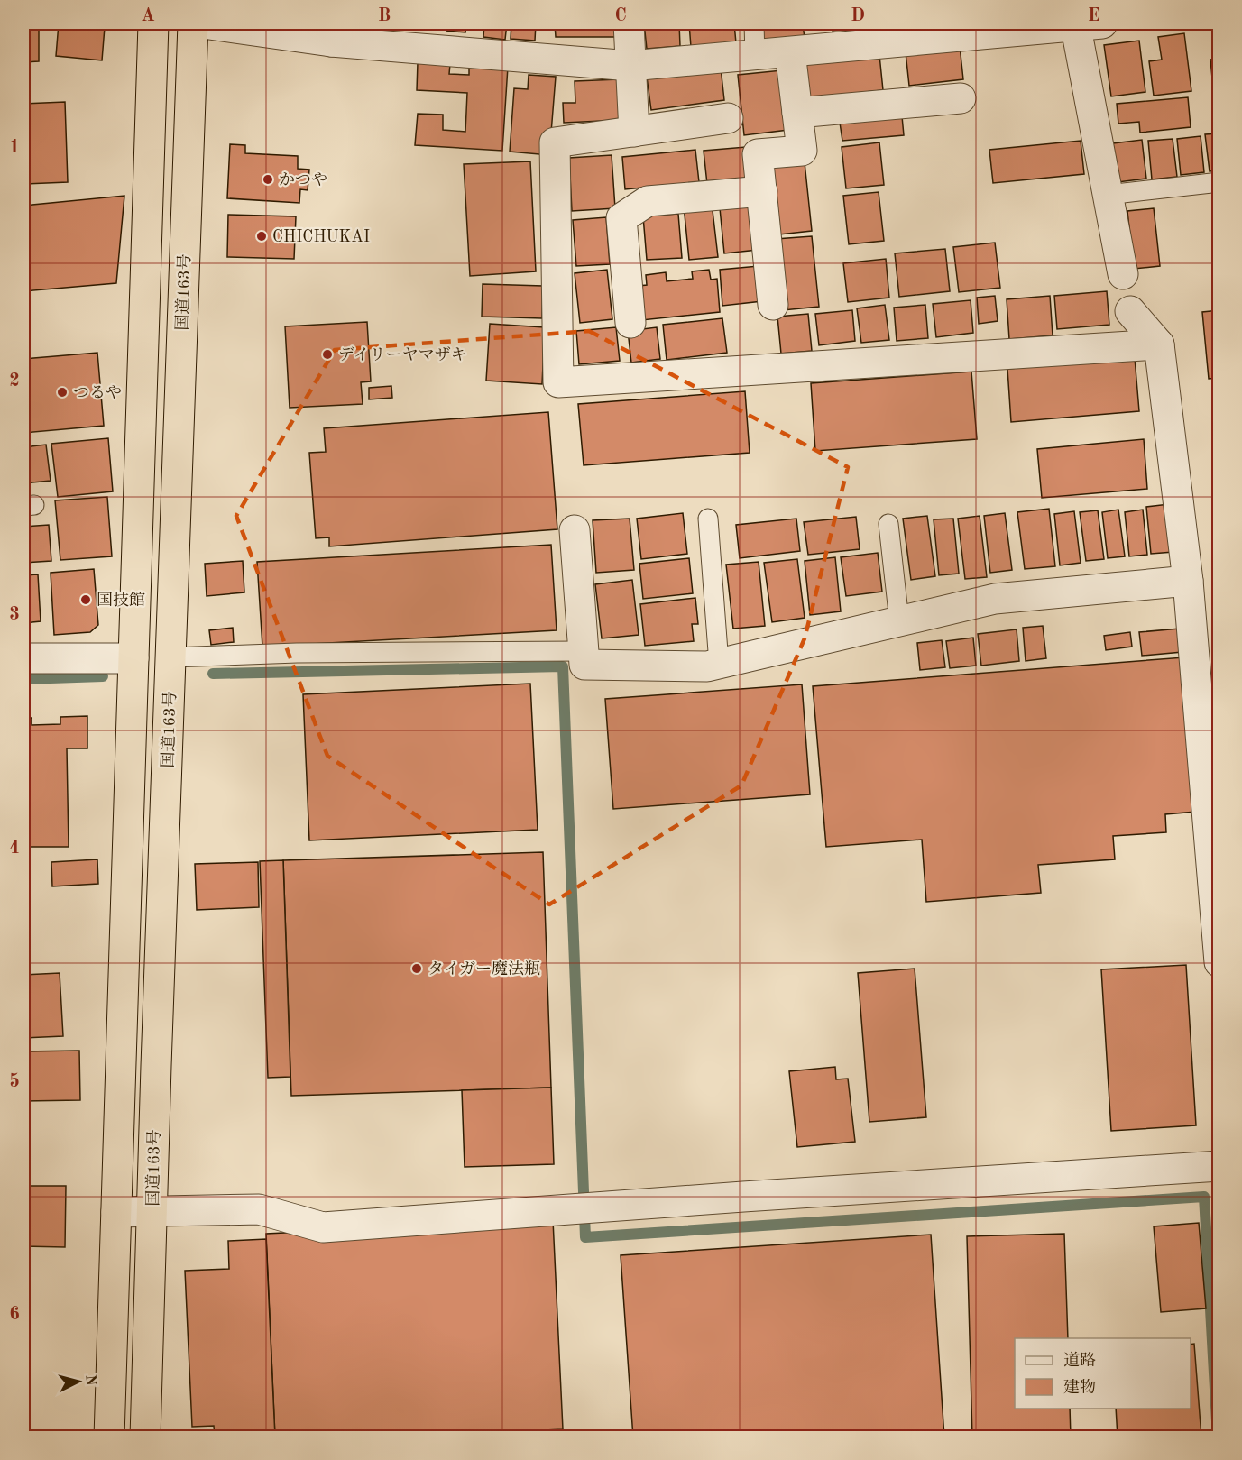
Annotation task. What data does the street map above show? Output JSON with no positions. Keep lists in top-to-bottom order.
{
  "streets": {
    "highway": ["国道163号"]
  },
  "places": [
    "かつや",
    "CHICHUKAI",
    "デイリーヤマザキ",
    "つるや",
    "国技館",
    "タイガー魔法瓶"
  ],
  "legend": ["道路", "建物"],
  "north": "right",
  "grid": {
    "columns": [
      "A",
      "B",
      "C",
      "D",
      "E"
    ],
    "rows": [
      "1",
      "2",
      "3",
      "4",
      "5",
      "6"
    ]
  }
}
